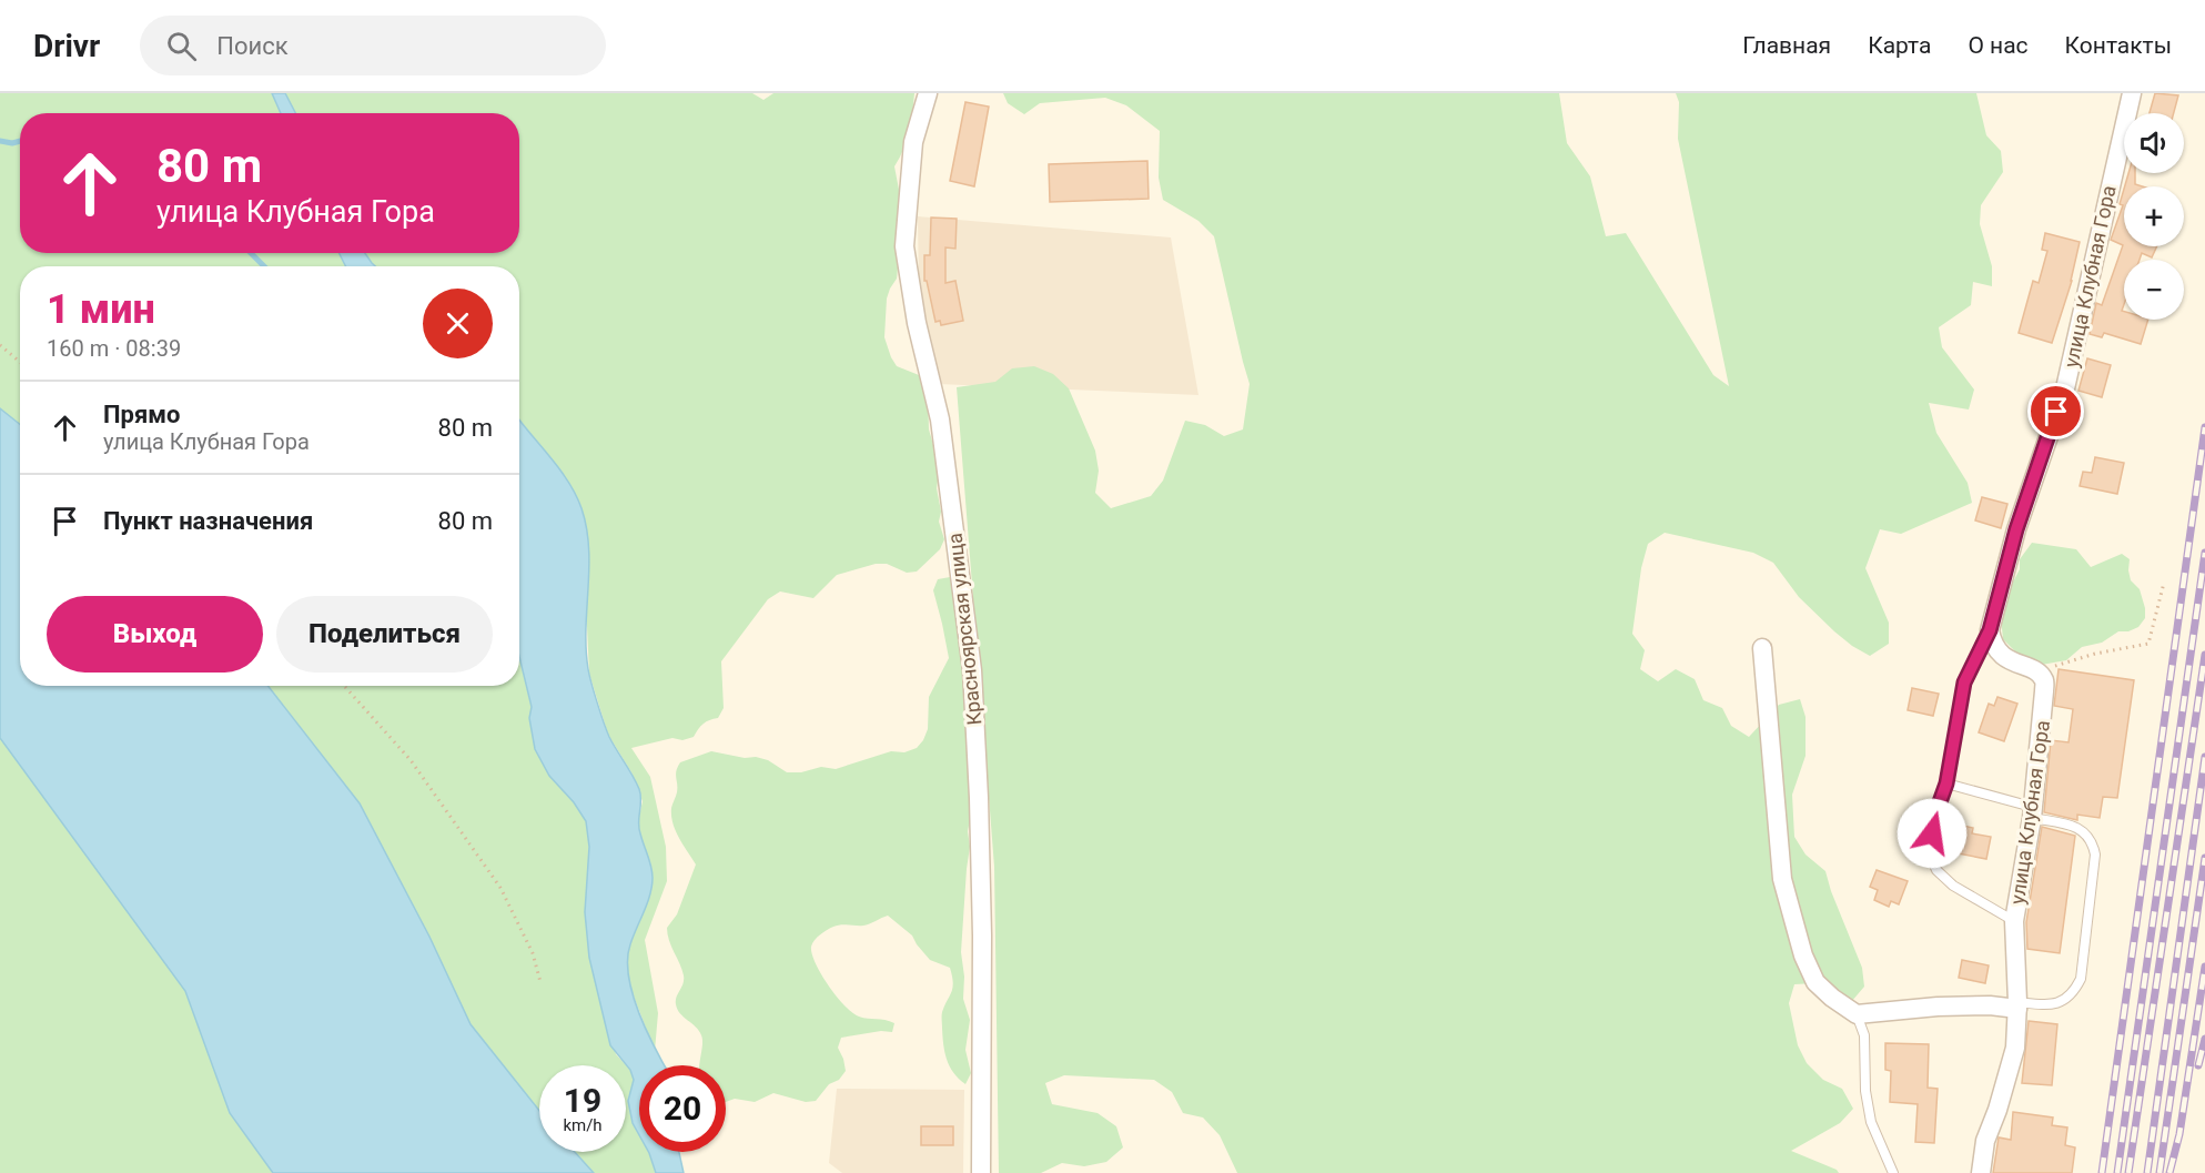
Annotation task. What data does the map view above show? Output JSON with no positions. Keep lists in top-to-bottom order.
{
  "streets": {
    "street": ["улица Клубная Гора", "Красноярская улица"]
  },
  "page": {
    "header": "Drivr",
    "search": "Поиск",
    "nav": [
      "Главная",
      "Карта",
      "О нас",
      "Контакты"
    ],
    "map_buttons": ["+", "−"],
    "turn": ["80 m", "улица Клубная Гора"],
    "heading": ["1 мин", "160 m · 08:39"],
    "list": [
      {
        "name": "Прямо",
        "note": "улица Клубная Гора",
        "value": "80 m"
      },
      {
        "name": "Пункт назначения",
        "value": "80 m"
      }
    ],
    "buttons": ["Выход", "Поделиться"],
    "speed": "19 km/h",
    "limit": "20"
  }
}
